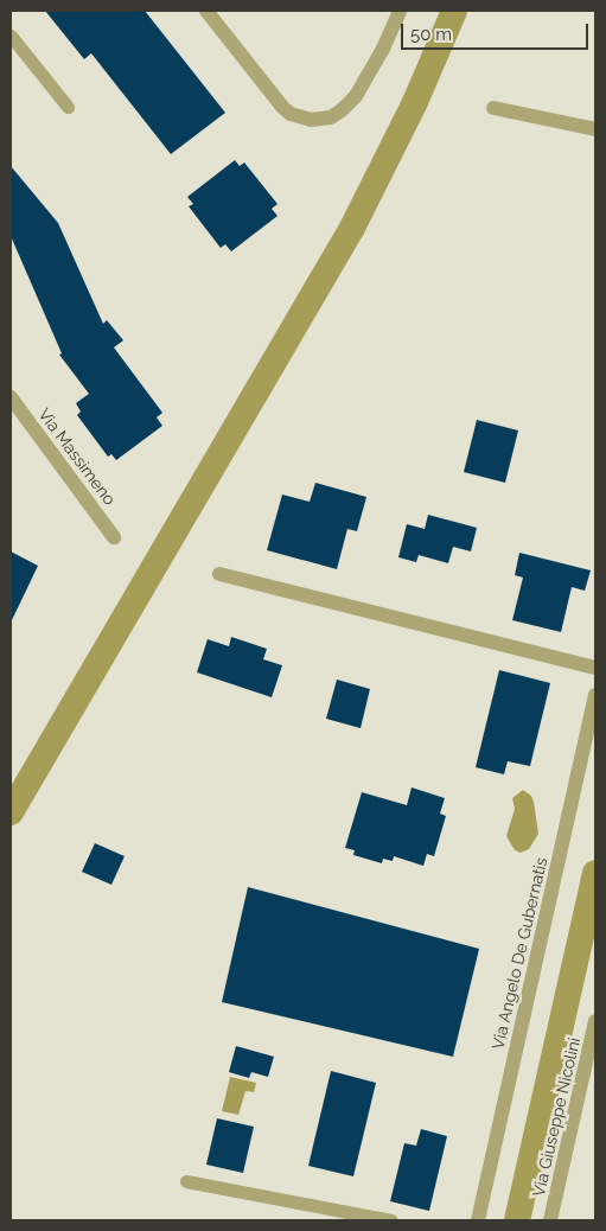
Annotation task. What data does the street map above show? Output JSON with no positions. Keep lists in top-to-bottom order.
{
  "streets": {
    "street": ["Via Massimeno", "Via Angelo De Gubernatis", "Via Giuseppe Nicolini"]
  },
  "scale_bar": "50 m"
}
